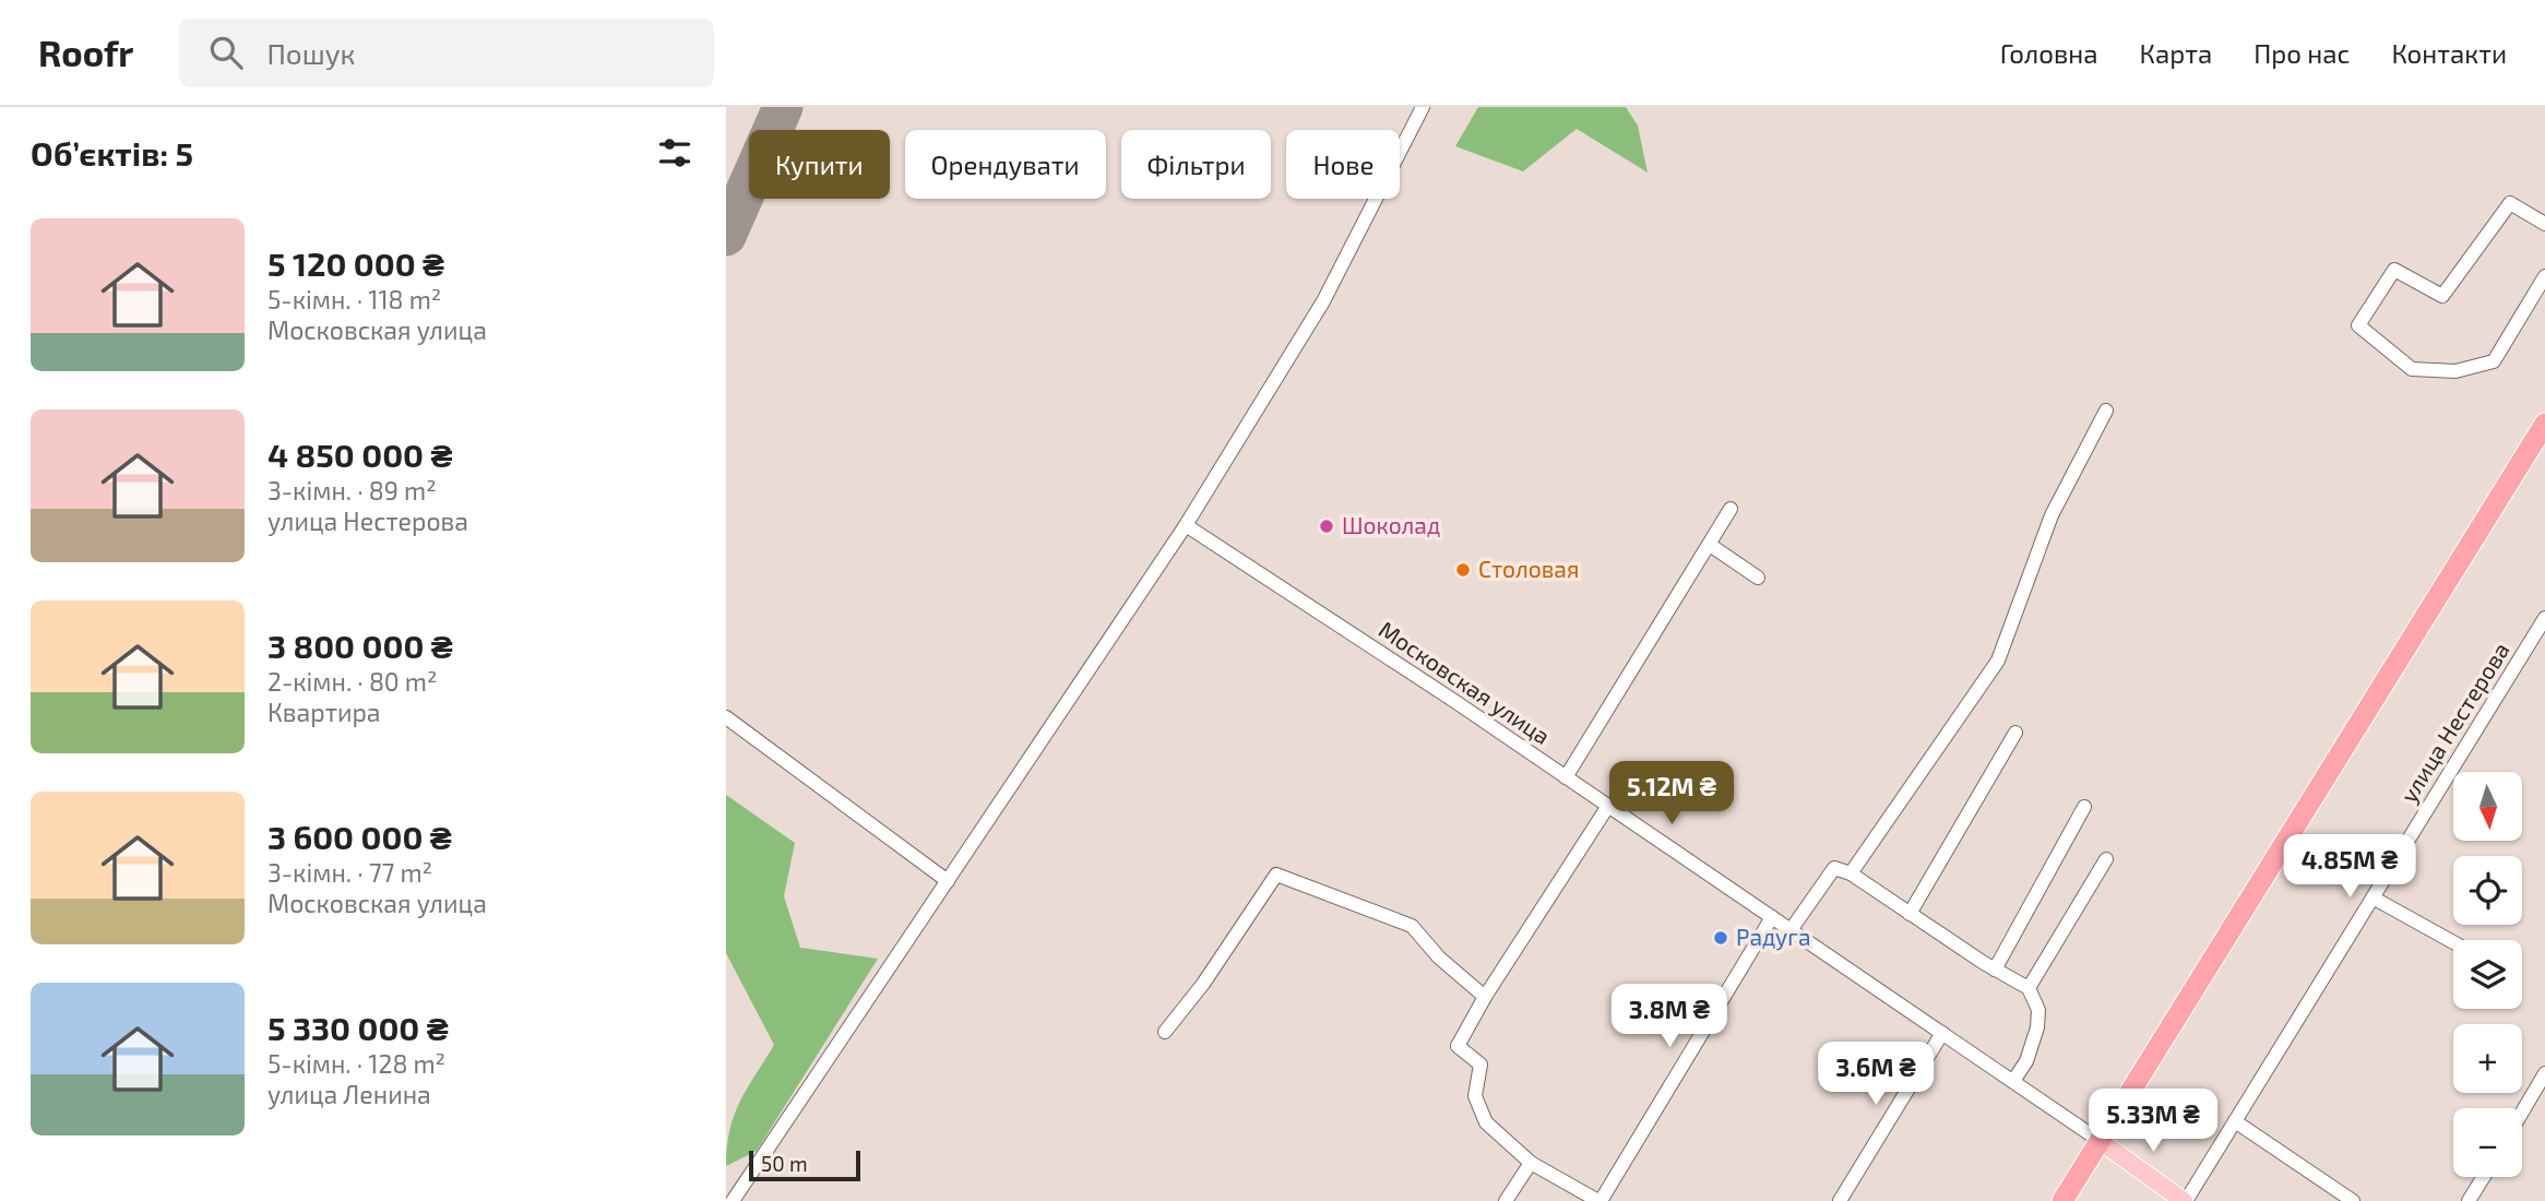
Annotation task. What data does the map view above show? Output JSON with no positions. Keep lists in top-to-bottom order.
{
  "streets": {
    "street": ["Московская улица", "улица Нестерова"]
  },
  "places": ["Шоколад", "Столовая", "Радуга"],
  "scale_bar": "50 m",
  "north": "bottom",
  "page": {
    "header": "Roofr",
    "search": "Пошук",
    "nav": [
      "Головна",
      "Карта",
      "Про нас",
      "Контакти"
    ],
    "heading": "Об’єктів: 5",
    "chip": [
      "Купити",
      "Орендувати",
      "Фільтри",
      "Нове"
    ],
    "list": [
      {
        "name": "5 120 000 ₴",
        "note": "5-кімн. · 118 m² · Московская улица"
      },
      {
        "name": "4 850 000 ₴",
        "note": "3-кімн. · 89 m² · улица Нестерова"
      },
      {
        "name": "3 800 000 ₴",
        "note": "2-кімн. · 80 m² · Квартира"
      },
      {
        "name": "3 600 000 ₴",
        "note": "3-кімн. · 77 m² · Московская улица"
      },
      {
        "name": "5 330 000 ₴",
        "note": "5-кімн. · 128 m² · улица Ленина"
      }
    ],
    "price": [
      "5.12M ₴",
      "4.85M ₴",
      "3.8M ₴",
      "3.6M ₴",
      "5.33M ₴"
    ],
    "map_buttons": ["+", "−"],
    "scale": "50 m"
  }
}
